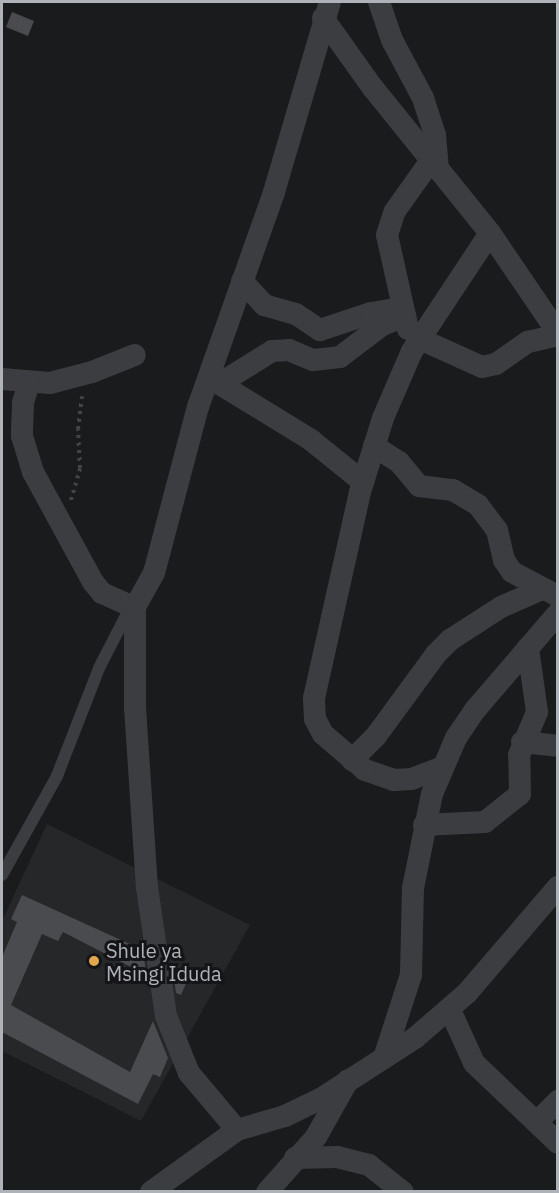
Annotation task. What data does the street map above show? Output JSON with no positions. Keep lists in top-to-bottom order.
{
  "places": ["Shule ya Msingi Iduda"]
}
